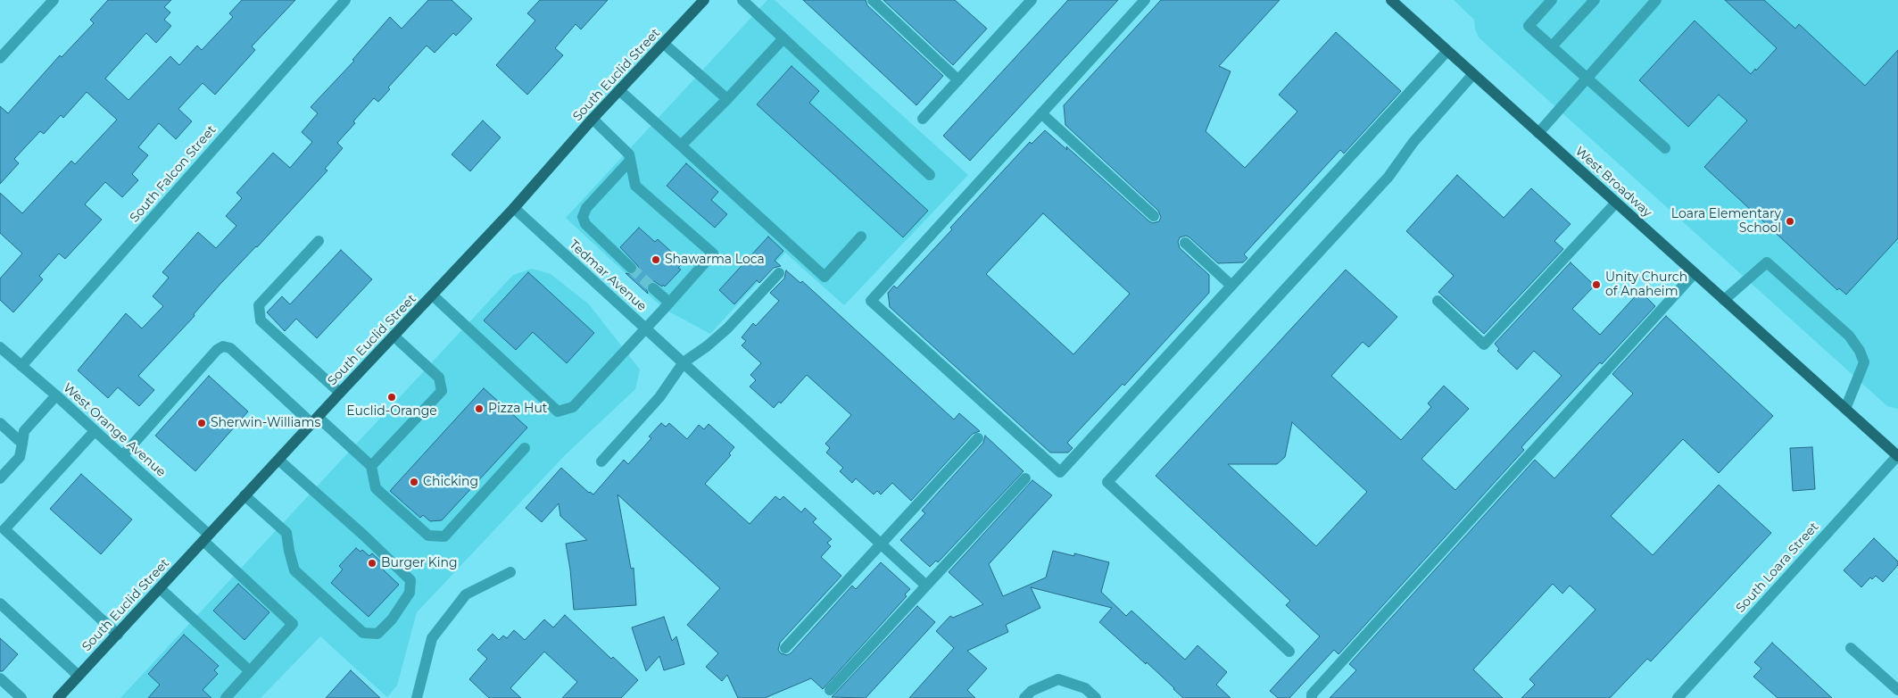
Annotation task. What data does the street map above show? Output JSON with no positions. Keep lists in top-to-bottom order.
{
  "streets": {
    "main road": ["South Euclid Street", "West Broadway"],
    "street": [
      "South Falcon Street",
      "Tedmar Avenue",
      "West Orange Avenue",
      "South Loara Street"
    ]
  },
  "crossings": [
    ["South Euclid Street", "Tedmar Avenue"],
    ["South Euclid Street", "West Orange Avenue"],
    ["South Falcon Street", "West Orange Avenue"],
    ["West Broadway", "South Loara Street"]
  ],
  "places": [
    "Loara Elementary School",
    "Shawarma Loca",
    "Unity Church of Anaheim",
    "Euclid-Orange",
    "Pizza Hut",
    "Sherwin-Williams",
    "Chicking",
    "Burger King"
  ]
}
